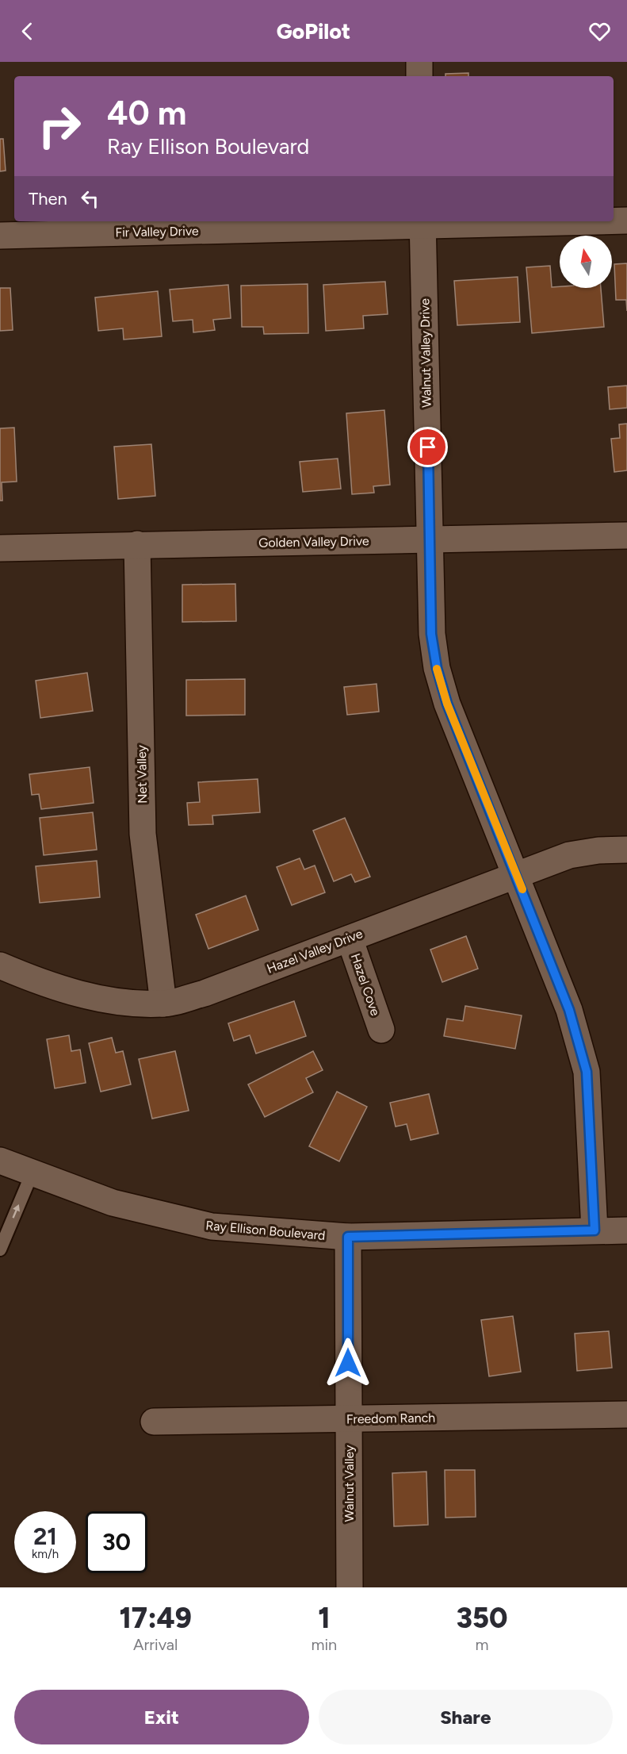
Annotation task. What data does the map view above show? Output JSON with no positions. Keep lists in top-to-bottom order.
{
  "streets": {
    "street": [
      "Fir Valley Drive",
      "Walnut Valley Drive",
      "Golden Valley Drive",
      "Net Valley",
      "Hazel Valley Drive",
      "Hazel Cove",
      "Ray Ellison Boulevard",
      "Freedom Ranch",
      "Walnut Valley"
    ]
  },
  "crossings": [
    ["Fir Valley Drive", "Walnut Valley Drive"],
    ["Walnut Valley Drive", "Golden Valley Drive"],
    ["Walnut Valley Drive", "Hazel Valley Drive"],
    ["Walnut Valley Drive", "Ray Ellison Boulevard"],
    ["Golden Valley Drive", "Net Valley"],
    ["Net Valley", "Hazel Valley Drive"],
    ["Hazel Valley Drive", "Hazel Cove"],
    ["Ray Ellison Boulevard", "Walnut Valley"],
    ["Freedom Ranch", "Walnut Valley"]
  ],
  "north": "top",
  "page": {
    "header": "GoPilot",
    "turn": ["40 m", "Ray Ellison Boulevard"],
    "then": "Then",
    "speed": "21 km/h",
    "limit": "30",
    "eta": [
      "17:49",
      "Arrival",
      "1",
      "min",
      "350",
      "m"
    ],
    "buttons": ["Exit", "Share"]
  }
}
